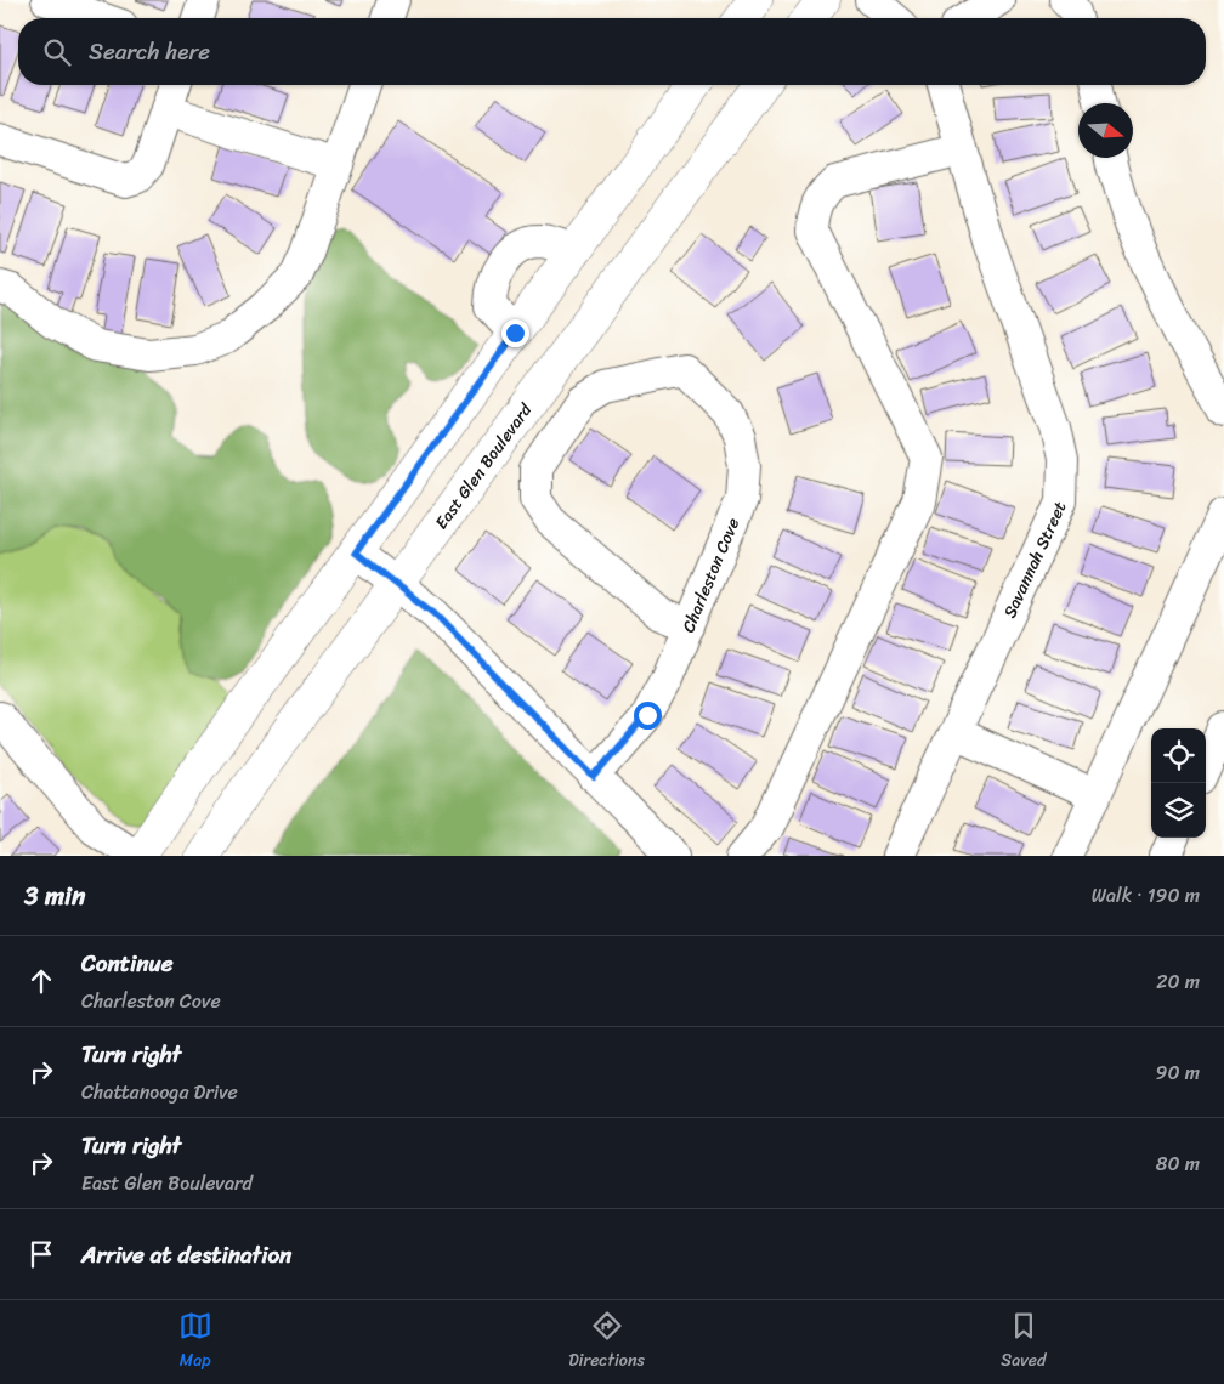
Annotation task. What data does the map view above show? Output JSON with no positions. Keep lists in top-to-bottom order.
{
  "streets": {
    "main road": ["East Glen Boulevard"],
    "street": ["Savannah Street", "Charleston Cove"]
  },
  "north": "right",
  "page": {
    "search": "Search here",
    "heading": ["3 min", "Walk · 190 m"],
    "list": [
      ["Continue", "Charleston Cove", "20 m"],
      ["Turn right", "Chattanooga Drive", "90 m"],
      ["Turn right", "East Glen Boulevard", "80 m"],
      "Arrive at destination"
    ],
    "nav": ["Map", "Directions", "Saved"]
  }
}
